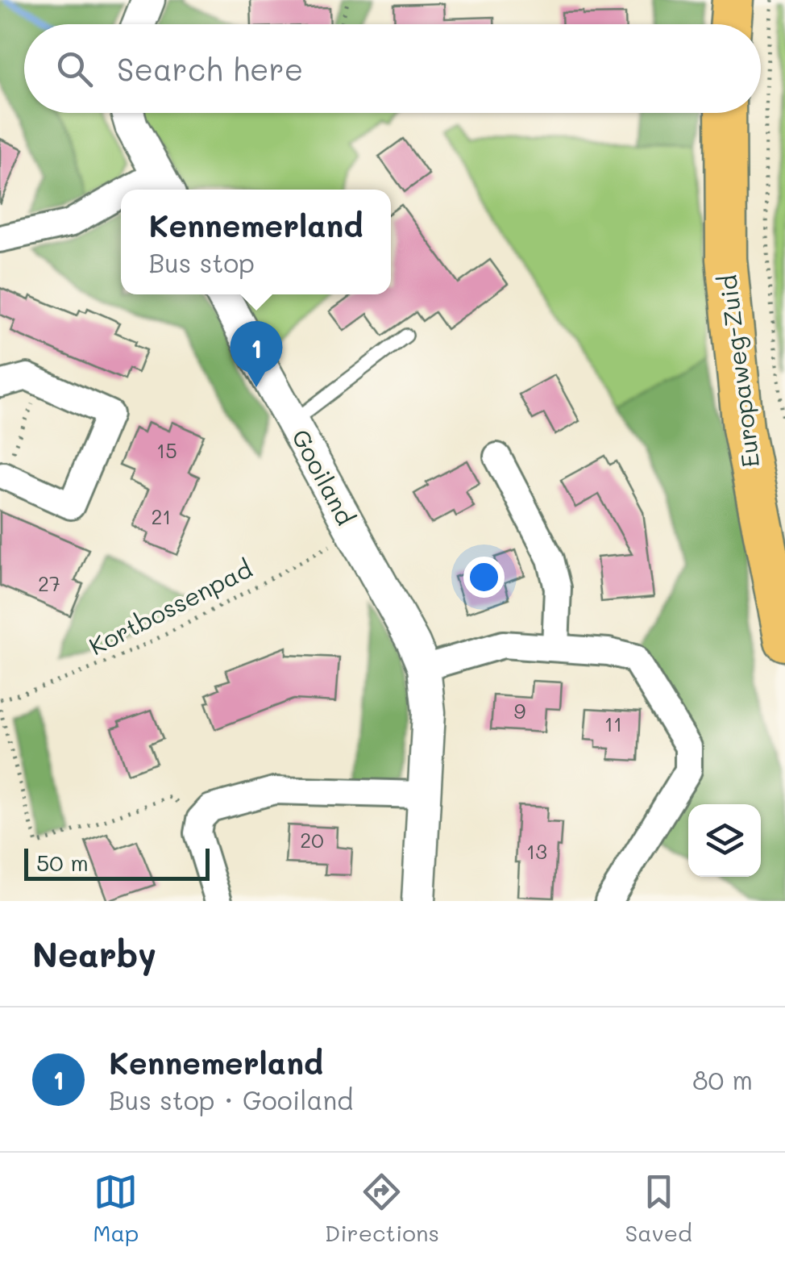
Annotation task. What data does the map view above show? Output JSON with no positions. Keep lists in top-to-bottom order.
{
  "streets": {
    "main road": ["Europaweg-Zuid"],
    "street": ["Gooiland"],
    "path": ["Kortbossenpad"]
  },
  "crossings": [
    ["Gooiland", "Kortbossenpad"]
  ],
  "house_numbers": [
    "15",
    "21",
    "27",
    "9",
    "11",
    "20",
    "13"
  ],
  "scale_bar": "50 m",
  "page": {
    "search": "Search here",
    "popup": ["Kennemerland", "Bus stop"],
    "pins": "1",
    "scale": "50 m",
    "heading": "Nearby",
    "list": [
      {
        "mark": "1",
        "name": "Kennemerland",
        "note": "Bus stop · Gooiland",
        "value": "80 m"
      }
    ],
    "nav": ["Map", "Directions", "Saved"]
  }
}
